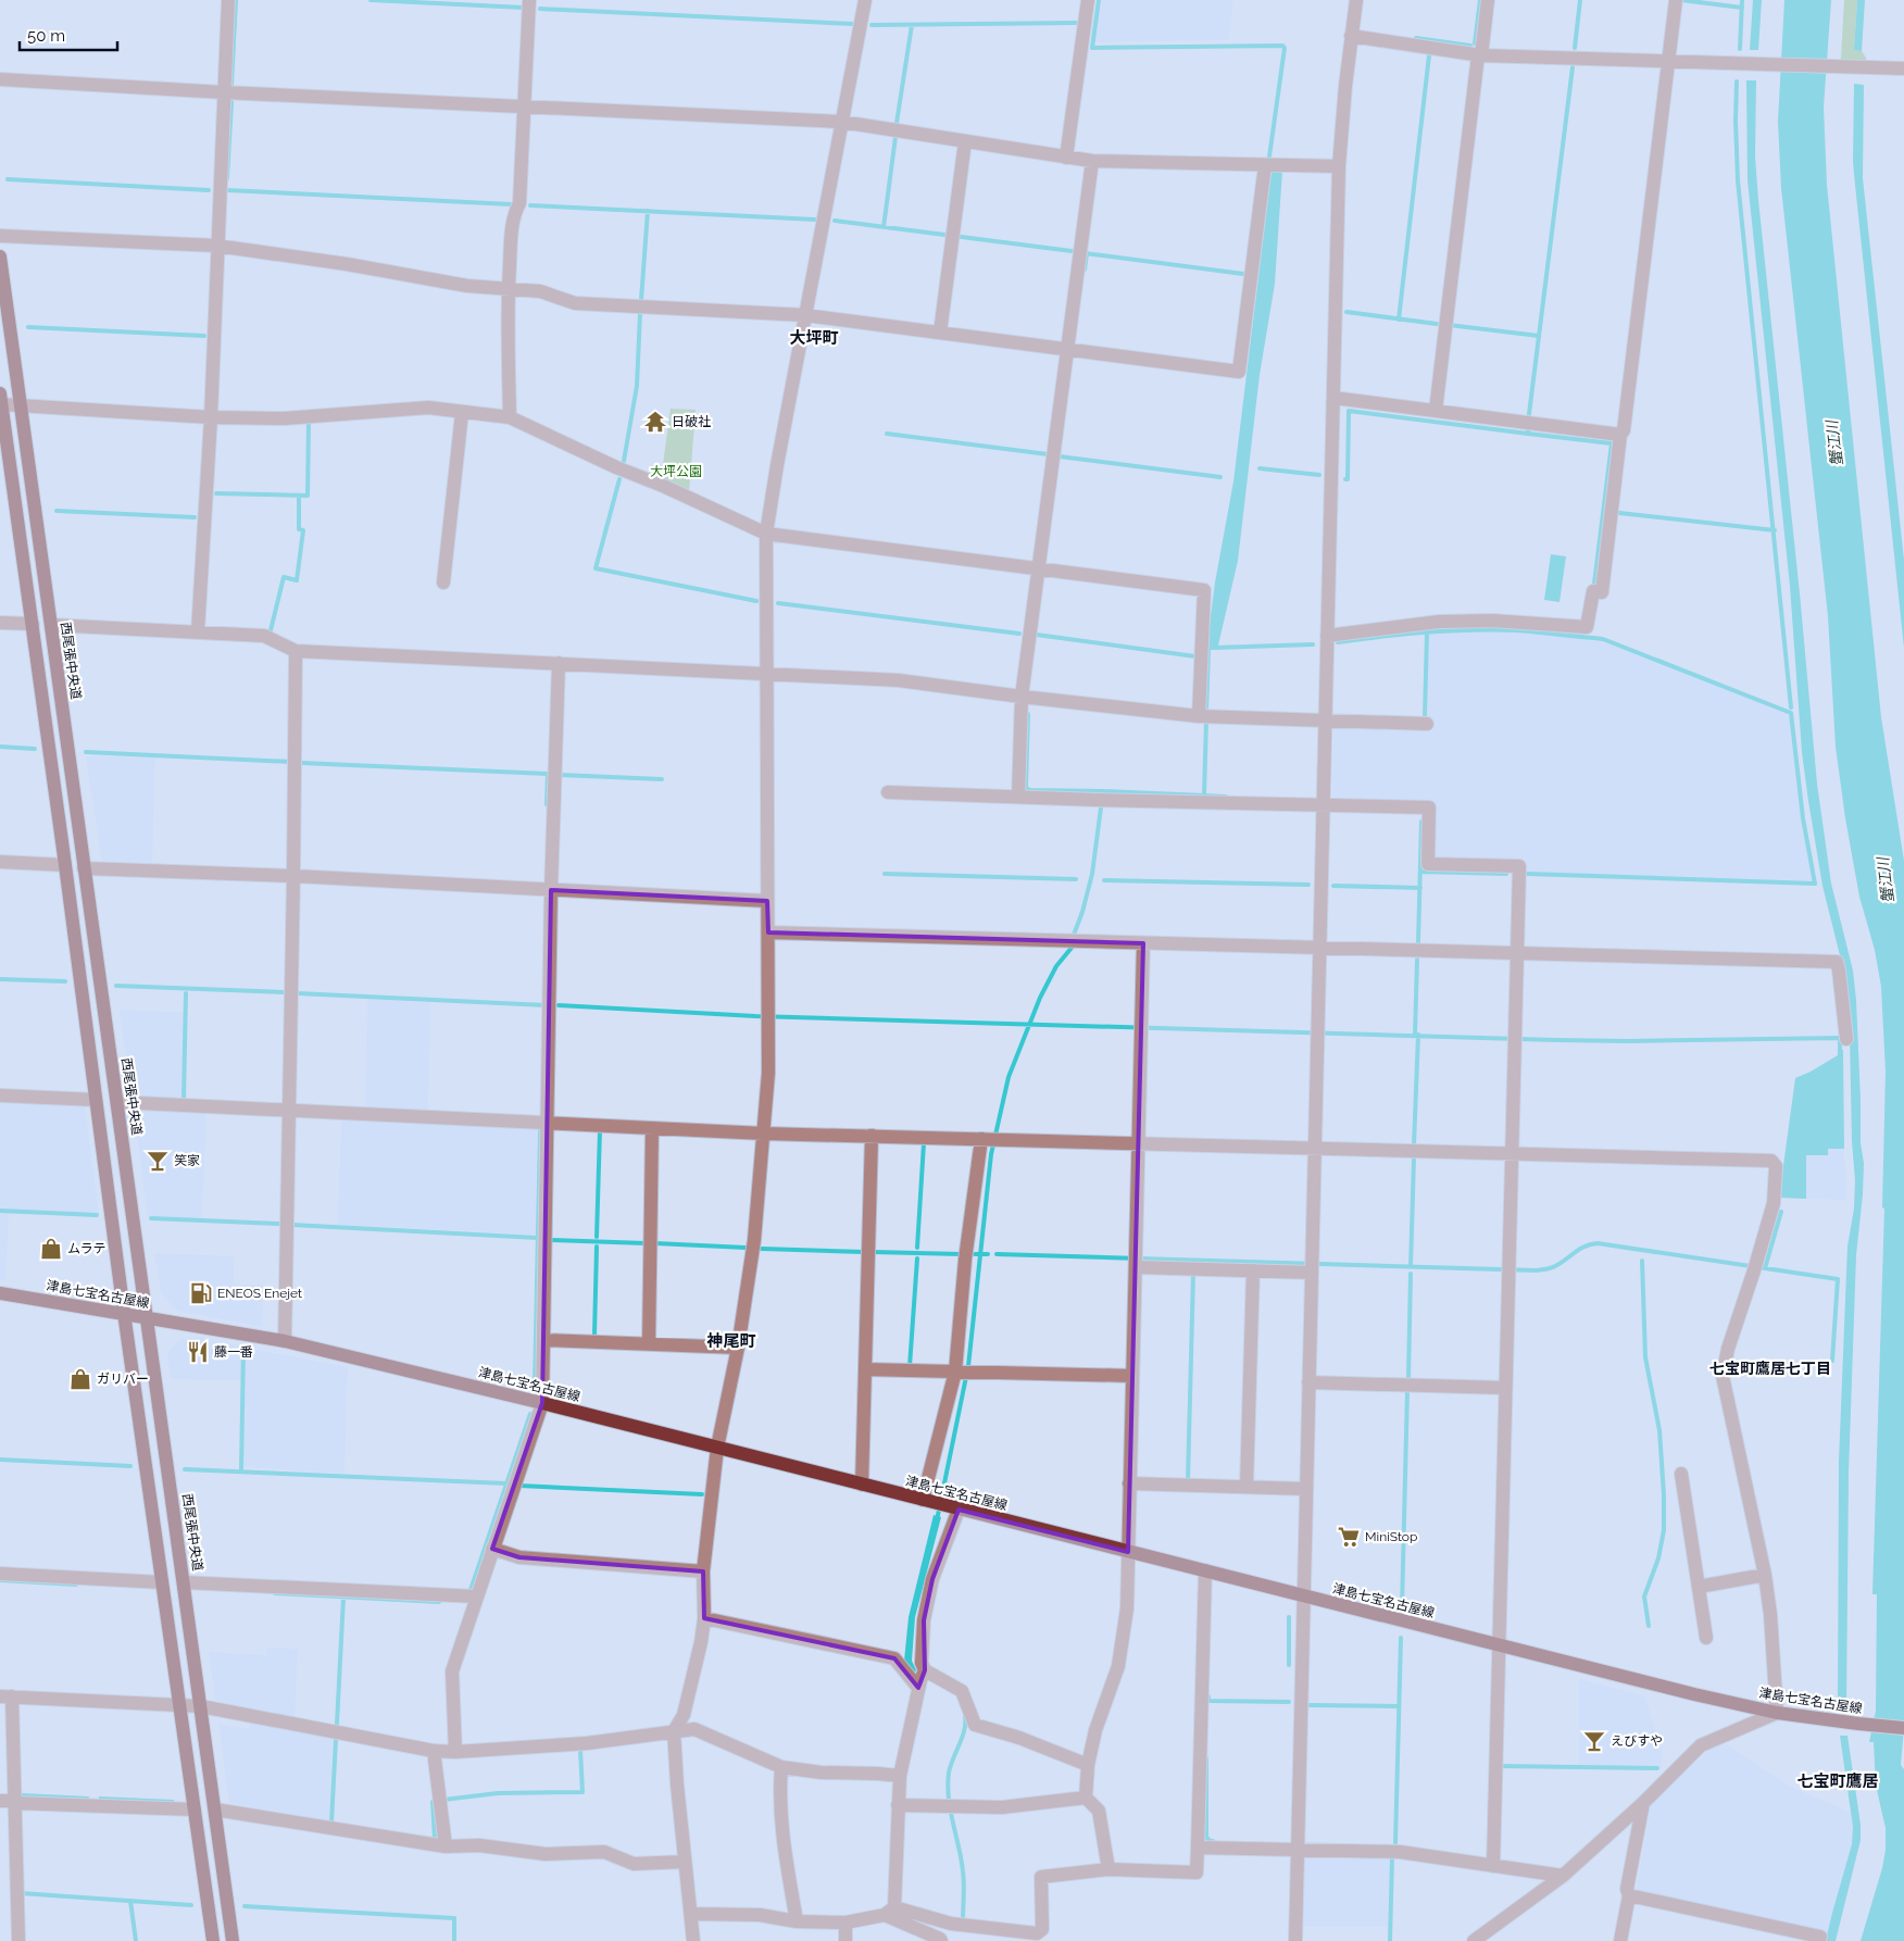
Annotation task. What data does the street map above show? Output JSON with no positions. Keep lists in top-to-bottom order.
{
  "streets": {
    "main road": ["西尾張中央道", "津島七宝名古屋線"]
  },
  "crossings": [
    ["西尾張中央道", "津島七宝名古屋線"]
  ],
  "districts": [
    "大坪町",
    "神尾町",
    "七宝町鷹居七丁目",
    "七宝町鷹居"
  ],
  "water": ["蟹江川"],
  "parks": ["大坪公園"],
  "places": {
    "temple": ["日破社"],
    "bar": ["笑家", "えびすや"],
    "shop": ["ムラテ", "ガリバー"],
    "fuel station": ["ENEOS Enejet"],
    "restaurant": ["藤一番"],
    "supermarket": ["MiniStop"]
  },
  "scale_bar": "50 m"
}
